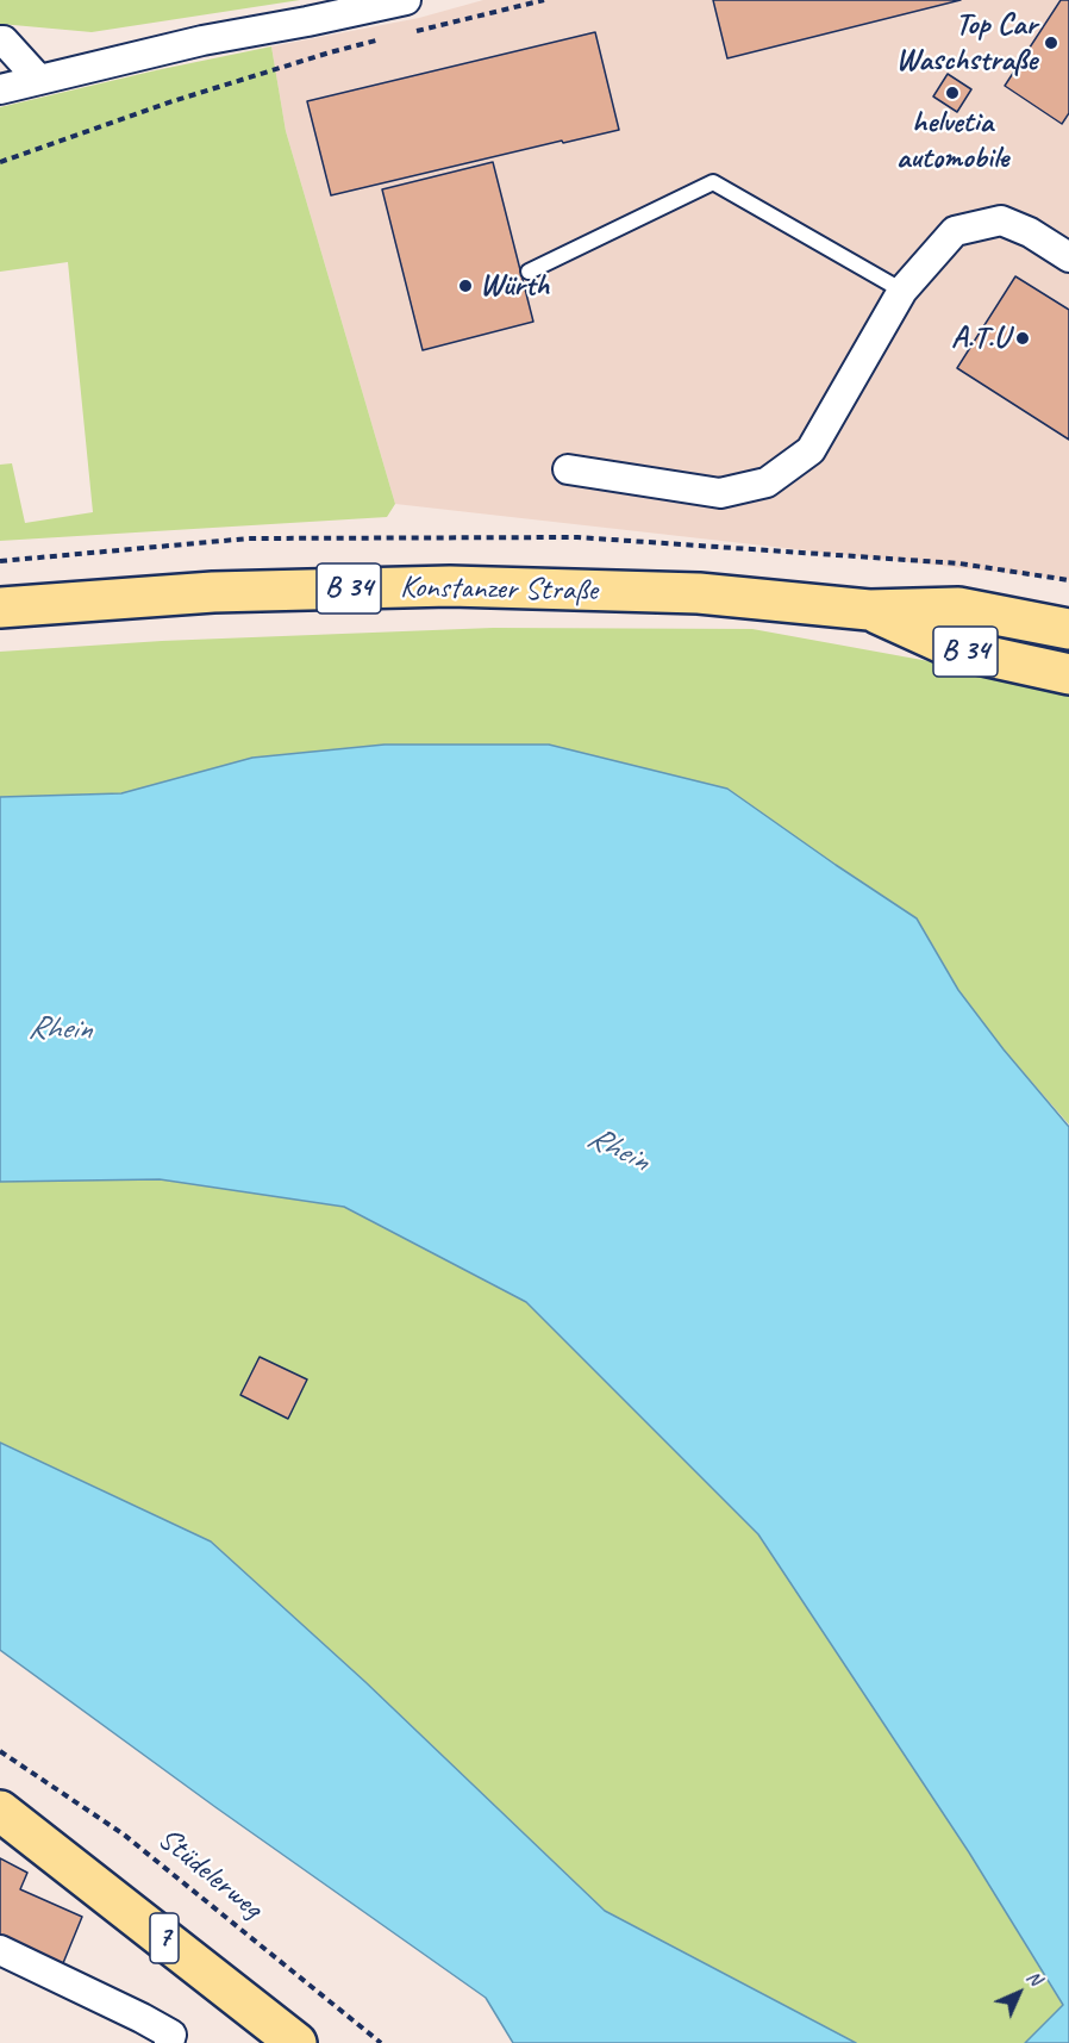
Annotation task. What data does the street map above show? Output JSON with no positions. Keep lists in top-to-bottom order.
{
  "streets": {
    "main road": ["B 34", "Konstanzer Straße", "7"],
    "path": ["Stüdelerweg"]
  },
  "water": ["Rhein"],
  "places": [
    "Top Car Waschstraße",
    "helvetia automobile",
    "Würth",
    "A.T.U"
  ],
  "north": "top right"
}
